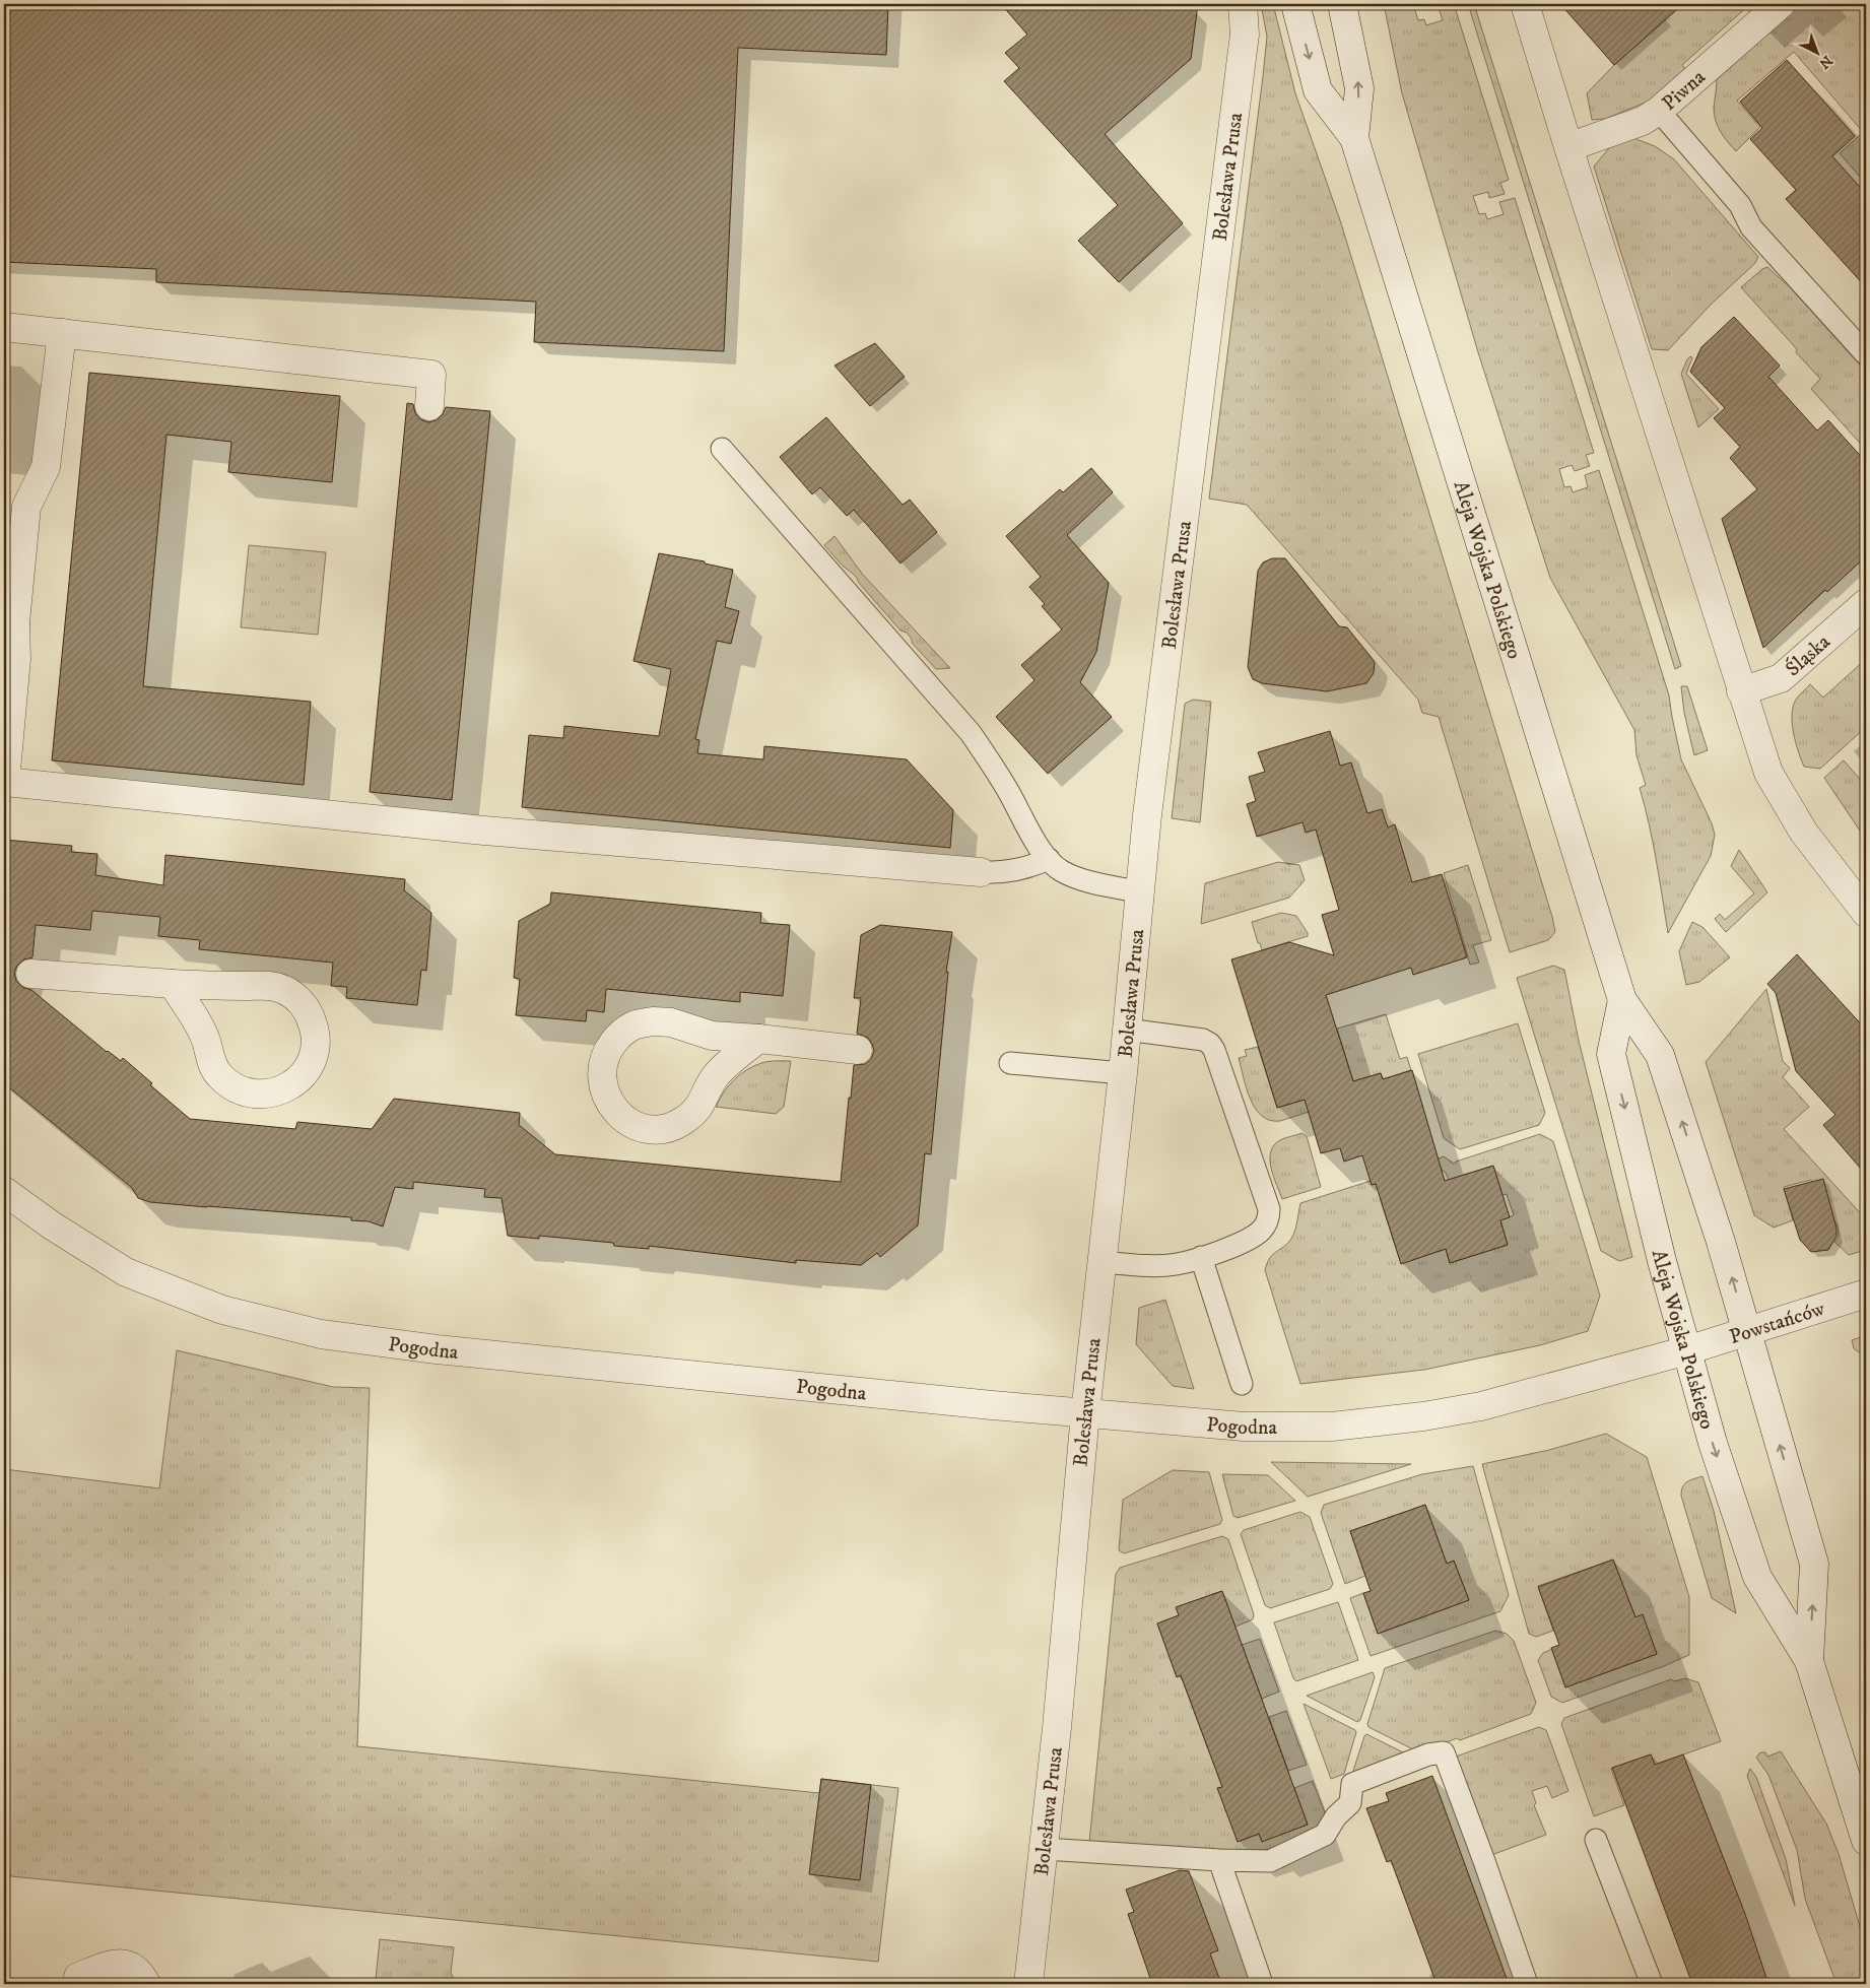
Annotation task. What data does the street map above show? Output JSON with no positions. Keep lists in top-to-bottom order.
{
  "streets": {
    "street": [
      "Piwna",
      "Bolesława Prusa",
      "Aleja Wojska Polskiego",
      "Śląska",
      "Powstańców",
      "Pogodna"
    ]
  },
  "crossings": [
    ["Bolesława Prusa", "Pogodna"],
    ["Aleja Wojska Polskiego", "Powstańców"],
    ["Aleja Wojska Polskiego", "Pogodna"],
    ["Powstańców", "Pogodna"]
  ],
  "north": "bottom right"
}
